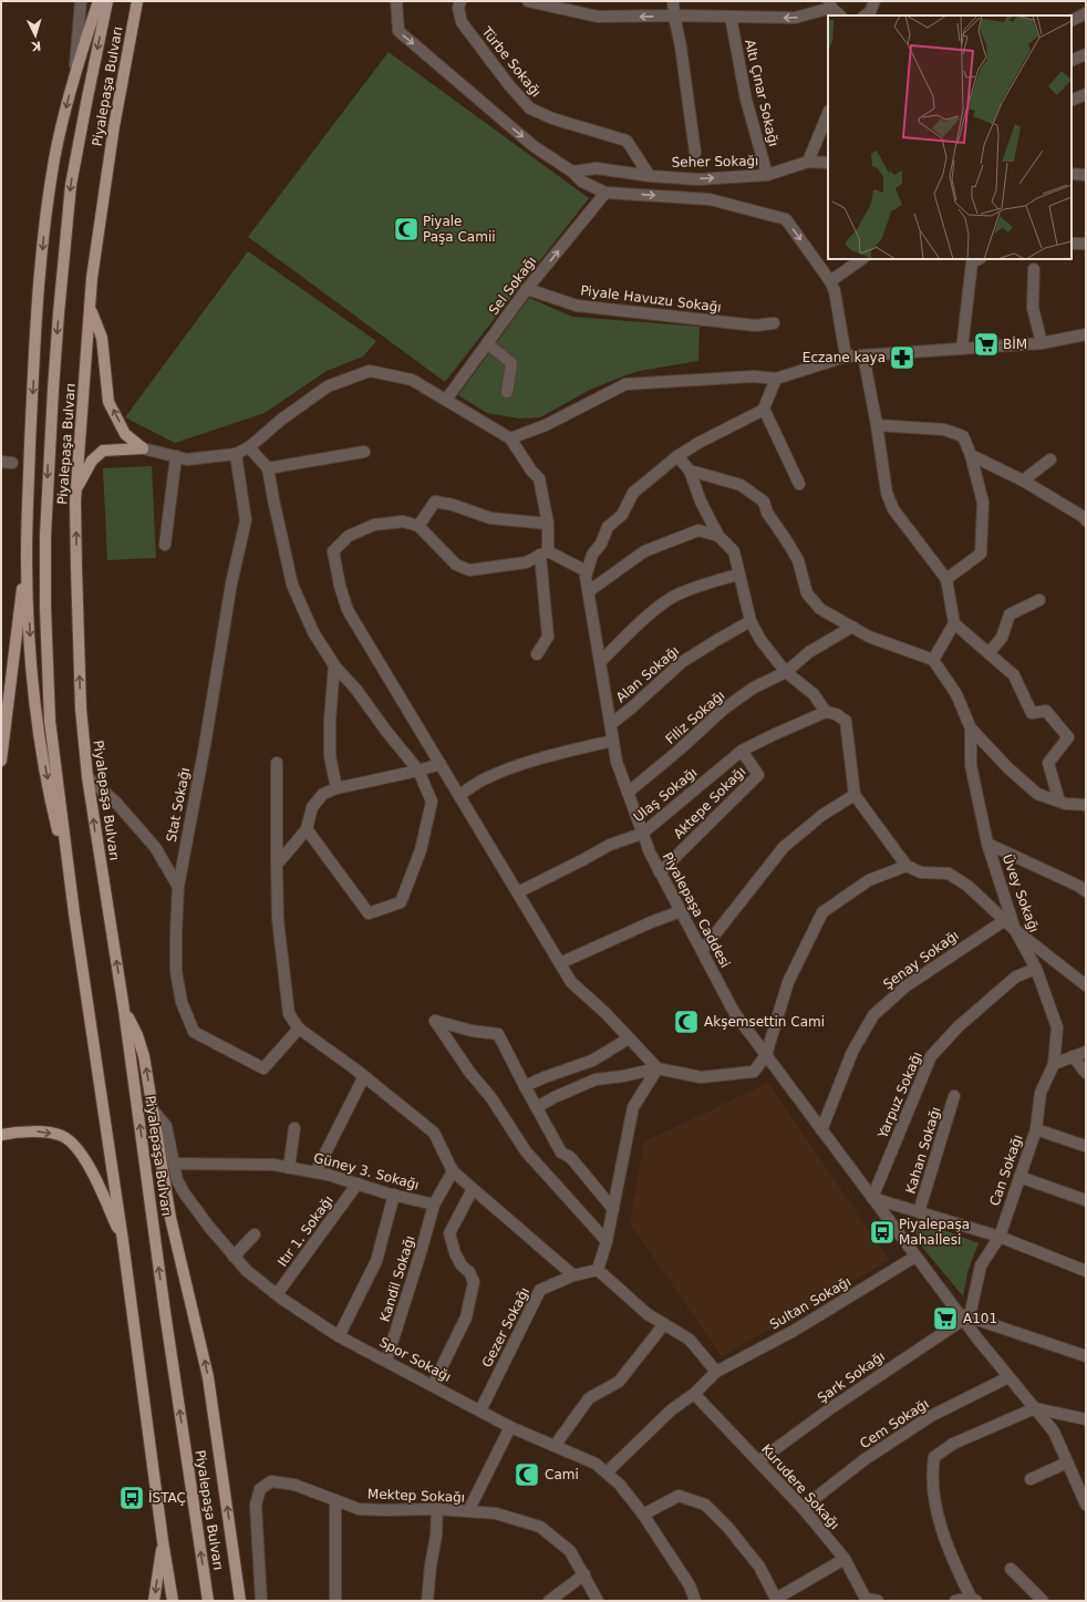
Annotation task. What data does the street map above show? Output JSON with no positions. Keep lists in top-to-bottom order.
{
  "streets": {
    "main road": ["Piyalepaşa Bulvarı"],
    "street": [
      "Türbe Sokağı",
      "Altı Çınar Sokağı",
      "Seher Sokağı",
      "Sel Sokağı",
      "Piyale Havuzu Sokağı",
      "Alan Sokağı",
      "Filiz Sokağı",
      "Ulaş Sokağı",
      "Aktepe Sokağı",
      "Stat Sokağı",
      "Üvey Sokağı",
      "Piyalepaşa Caddesi",
      "Şenay Sokağı",
      "Yarpuz Sokağı",
      "Kahan Sokağı",
      "Can Sokağı",
      "Güney 3. Sokağı",
      "Itır 1. Sokağı",
      "Kandil Sokağı",
      "Sultan Sokağı",
      "Gezer Sokağı",
      "Spor Sokağı",
      "Şark Sokağı",
      "Cem Sokağı",
      "Kurudere Sokağı",
      "Mektep Sokağı"
    ]
  },
  "crossings": [
    ["Türbe Sokağı", "Seher Sokağı"],
    ["Altı Çınar Sokağı", "Seher Sokağı"],
    ["Sel Sokağı", "Piyale Havuzu Sokağı"],
    ["Alan Sokağı", "Piyalepaşa Caddesi"],
    ["Filiz Sokağı", "Piyalepaşa Caddesi"],
    ["Ulaş Sokağı", "Aktepe Sokağı"],
    ["Ulaş Sokağı", "Piyalepaşa Caddesi"],
    ["Aktepe Sokağı", "Piyalepaşa Caddesi"],
    ["Üvey Sokağı", "Yarpuz Sokağı"],
    ["Üvey Sokağı", "Can Sokağı"],
    ["Piyalepaşa Caddesi", "Şenay Sokağı"],
    ["Piyalepaşa Caddesi", "Yarpuz Sokağı"],
    ["Piyalepaşa Caddesi", "Can Sokağı"],
    ["Piyalepaşa Caddesi", "Sultan Sokağı"],
    ["Piyalepaşa Caddesi", "Şark Sokağı"],
    ["Piyalepaşa Caddesi", "Cem Sokağı"],
    ["Can Sokağı", "Şark Sokağı"],
    ["Güney 3. Sokağı", "Itır 1. Sokağı"],
    ["Güney 3. Sokağı", "Kandil Sokağı"],
    ["Güney 3. Sokağı", "Spor Sokağı"],
    ["Itır 1. Sokağı", "Spor Sokağı"],
    ["Kandil Sokağı", "Spor Sokağı"],
    ["Sultan Sokağı", "Spor Sokağı"],
    ["Sultan Sokağı", "Kurudere Sokağı"],
    ["Gezer Sokağı", "Spor Sokağı"],
    ["Şark Sokağı", "Kurudere Sokağı"],
    ["Cem Sokağı", "Kurudere Sokağı"]
  ],
  "one_way": ["Seher Sokağı", "Sel Sokağı"],
  "places": {
    "mosque": ["Piyale Paşa Camii", "Akşemsettin Cami", "Cami"],
    "supermarket": ["BİM", "A101"],
    "pharmacy": ["Eczane kaya"],
    "bus stop": ["Piyalepaşa Mahallesi", "İSTAÇ"]
  },
  "north": "bottom"
}
